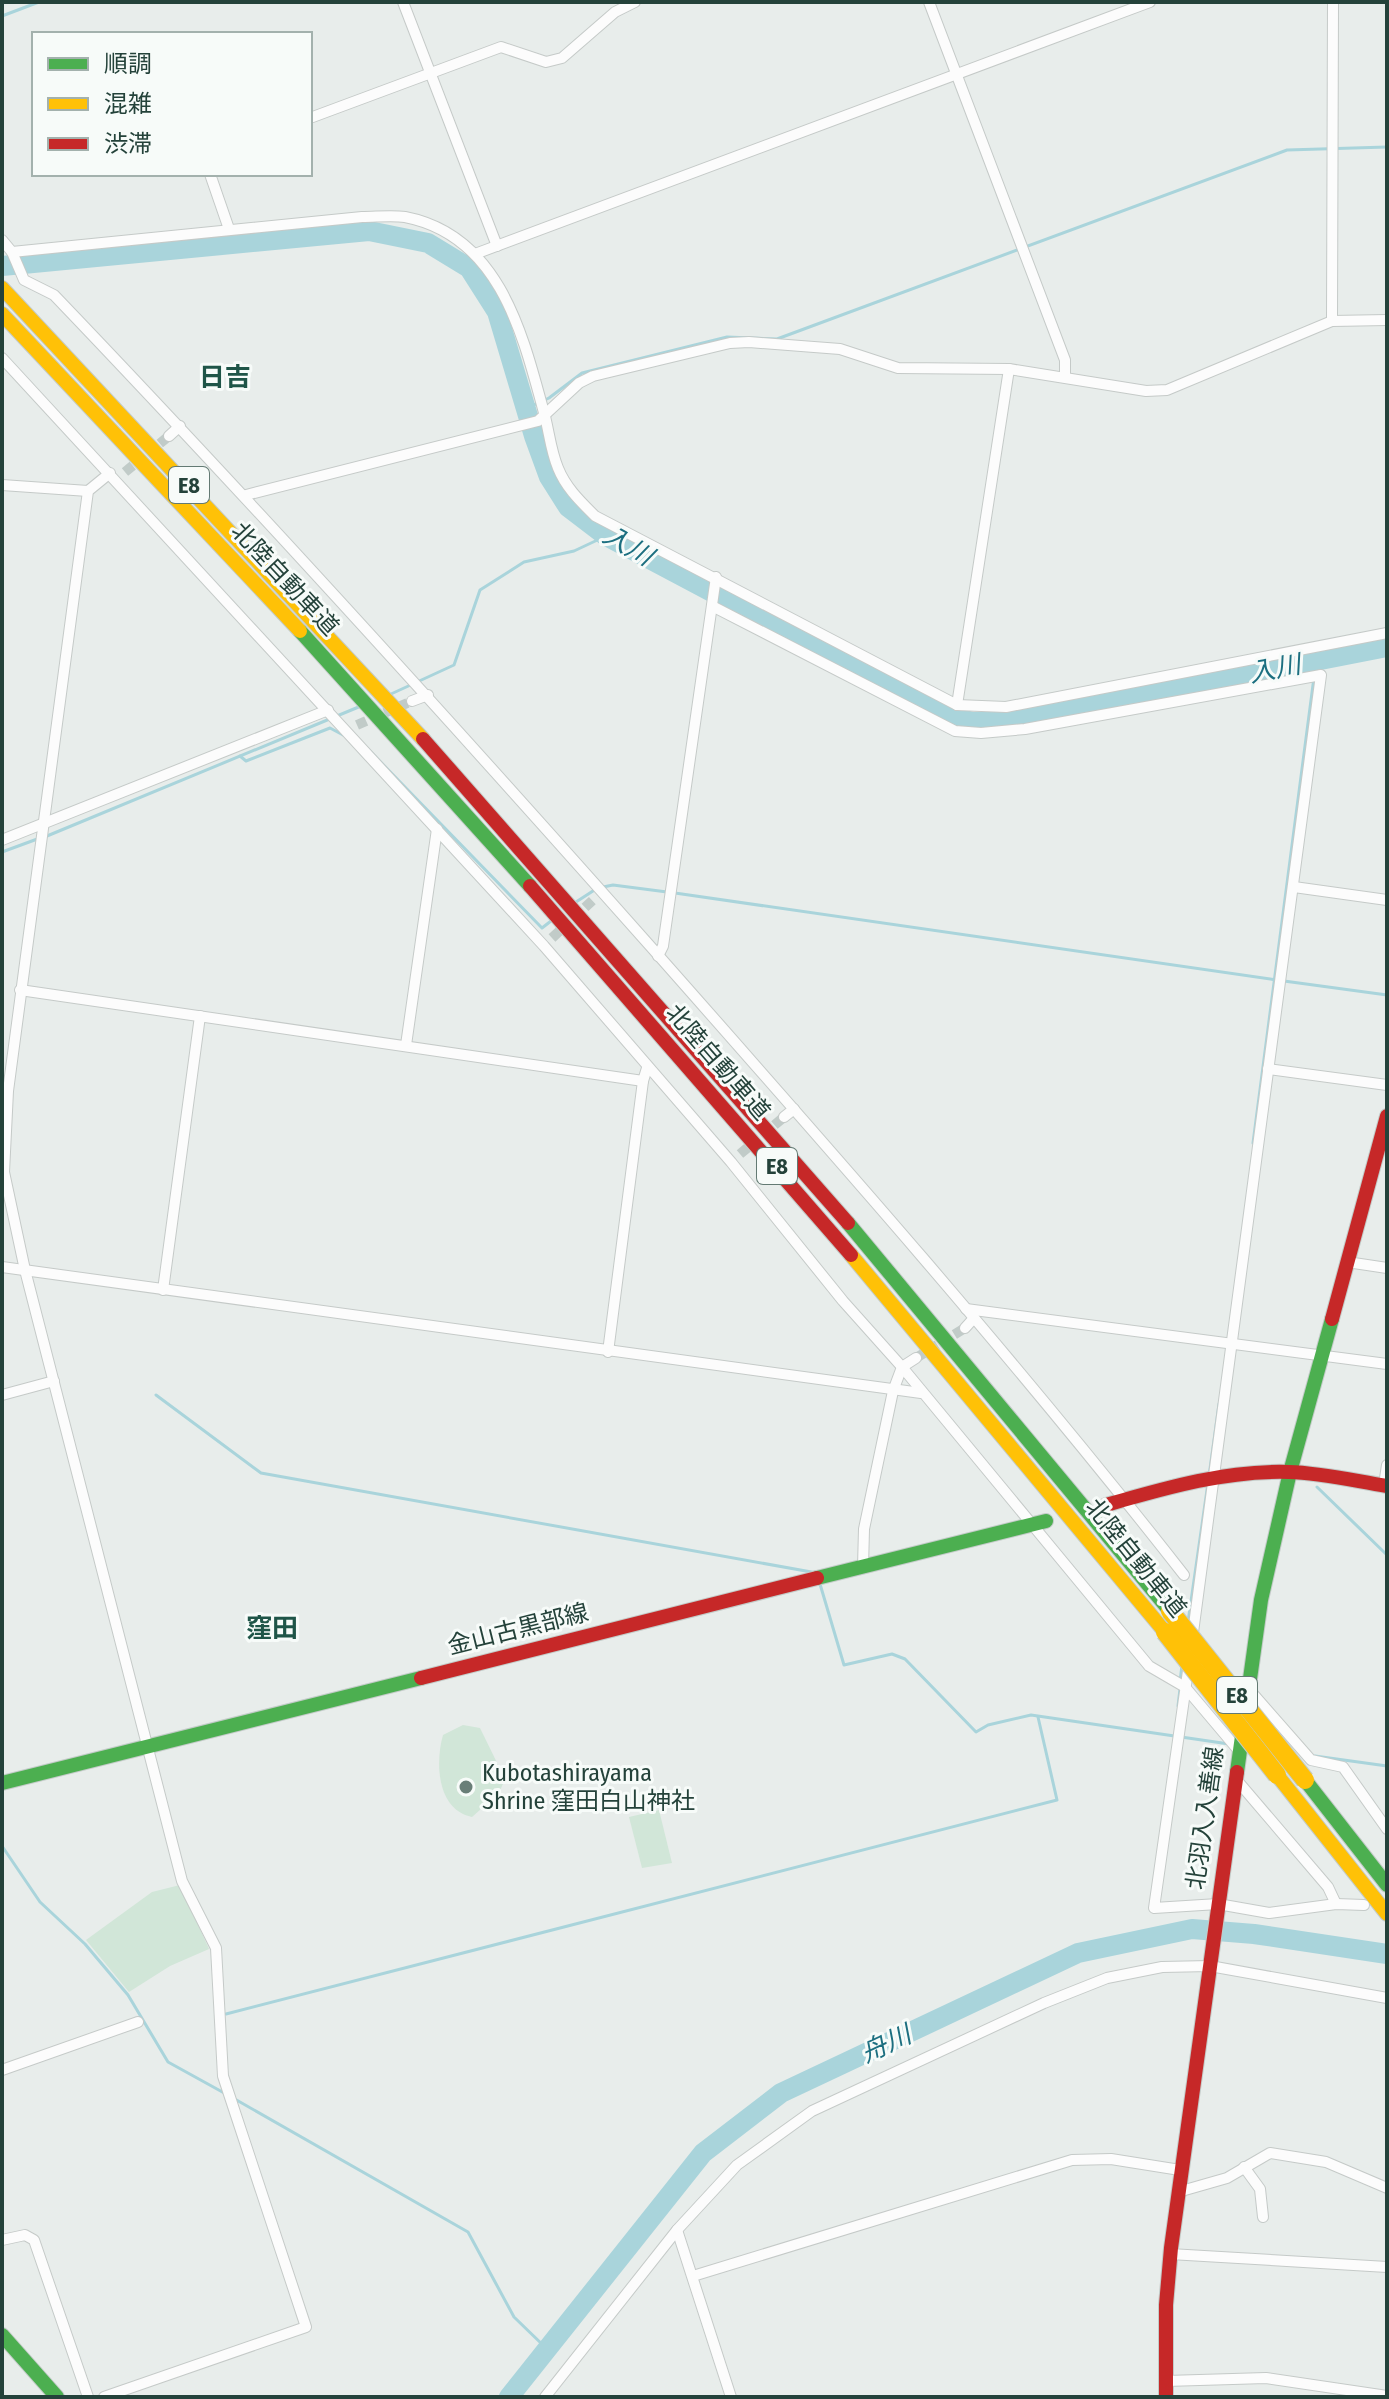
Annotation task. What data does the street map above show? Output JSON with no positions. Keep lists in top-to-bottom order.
{
  "streets": {
    "main road": [
      "E8",
      "北陸自動車道",
      "金山古黒部線",
      "北羽入入善線"
    ]
  },
  "districts": ["日吉", "窪田"],
  "water": ["入川", "舟川"],
  "places": ["Kubotashirayama Shrine 窪田白山神社"],
  "legend": ["順調", "混雑", "渋滞"]
}
